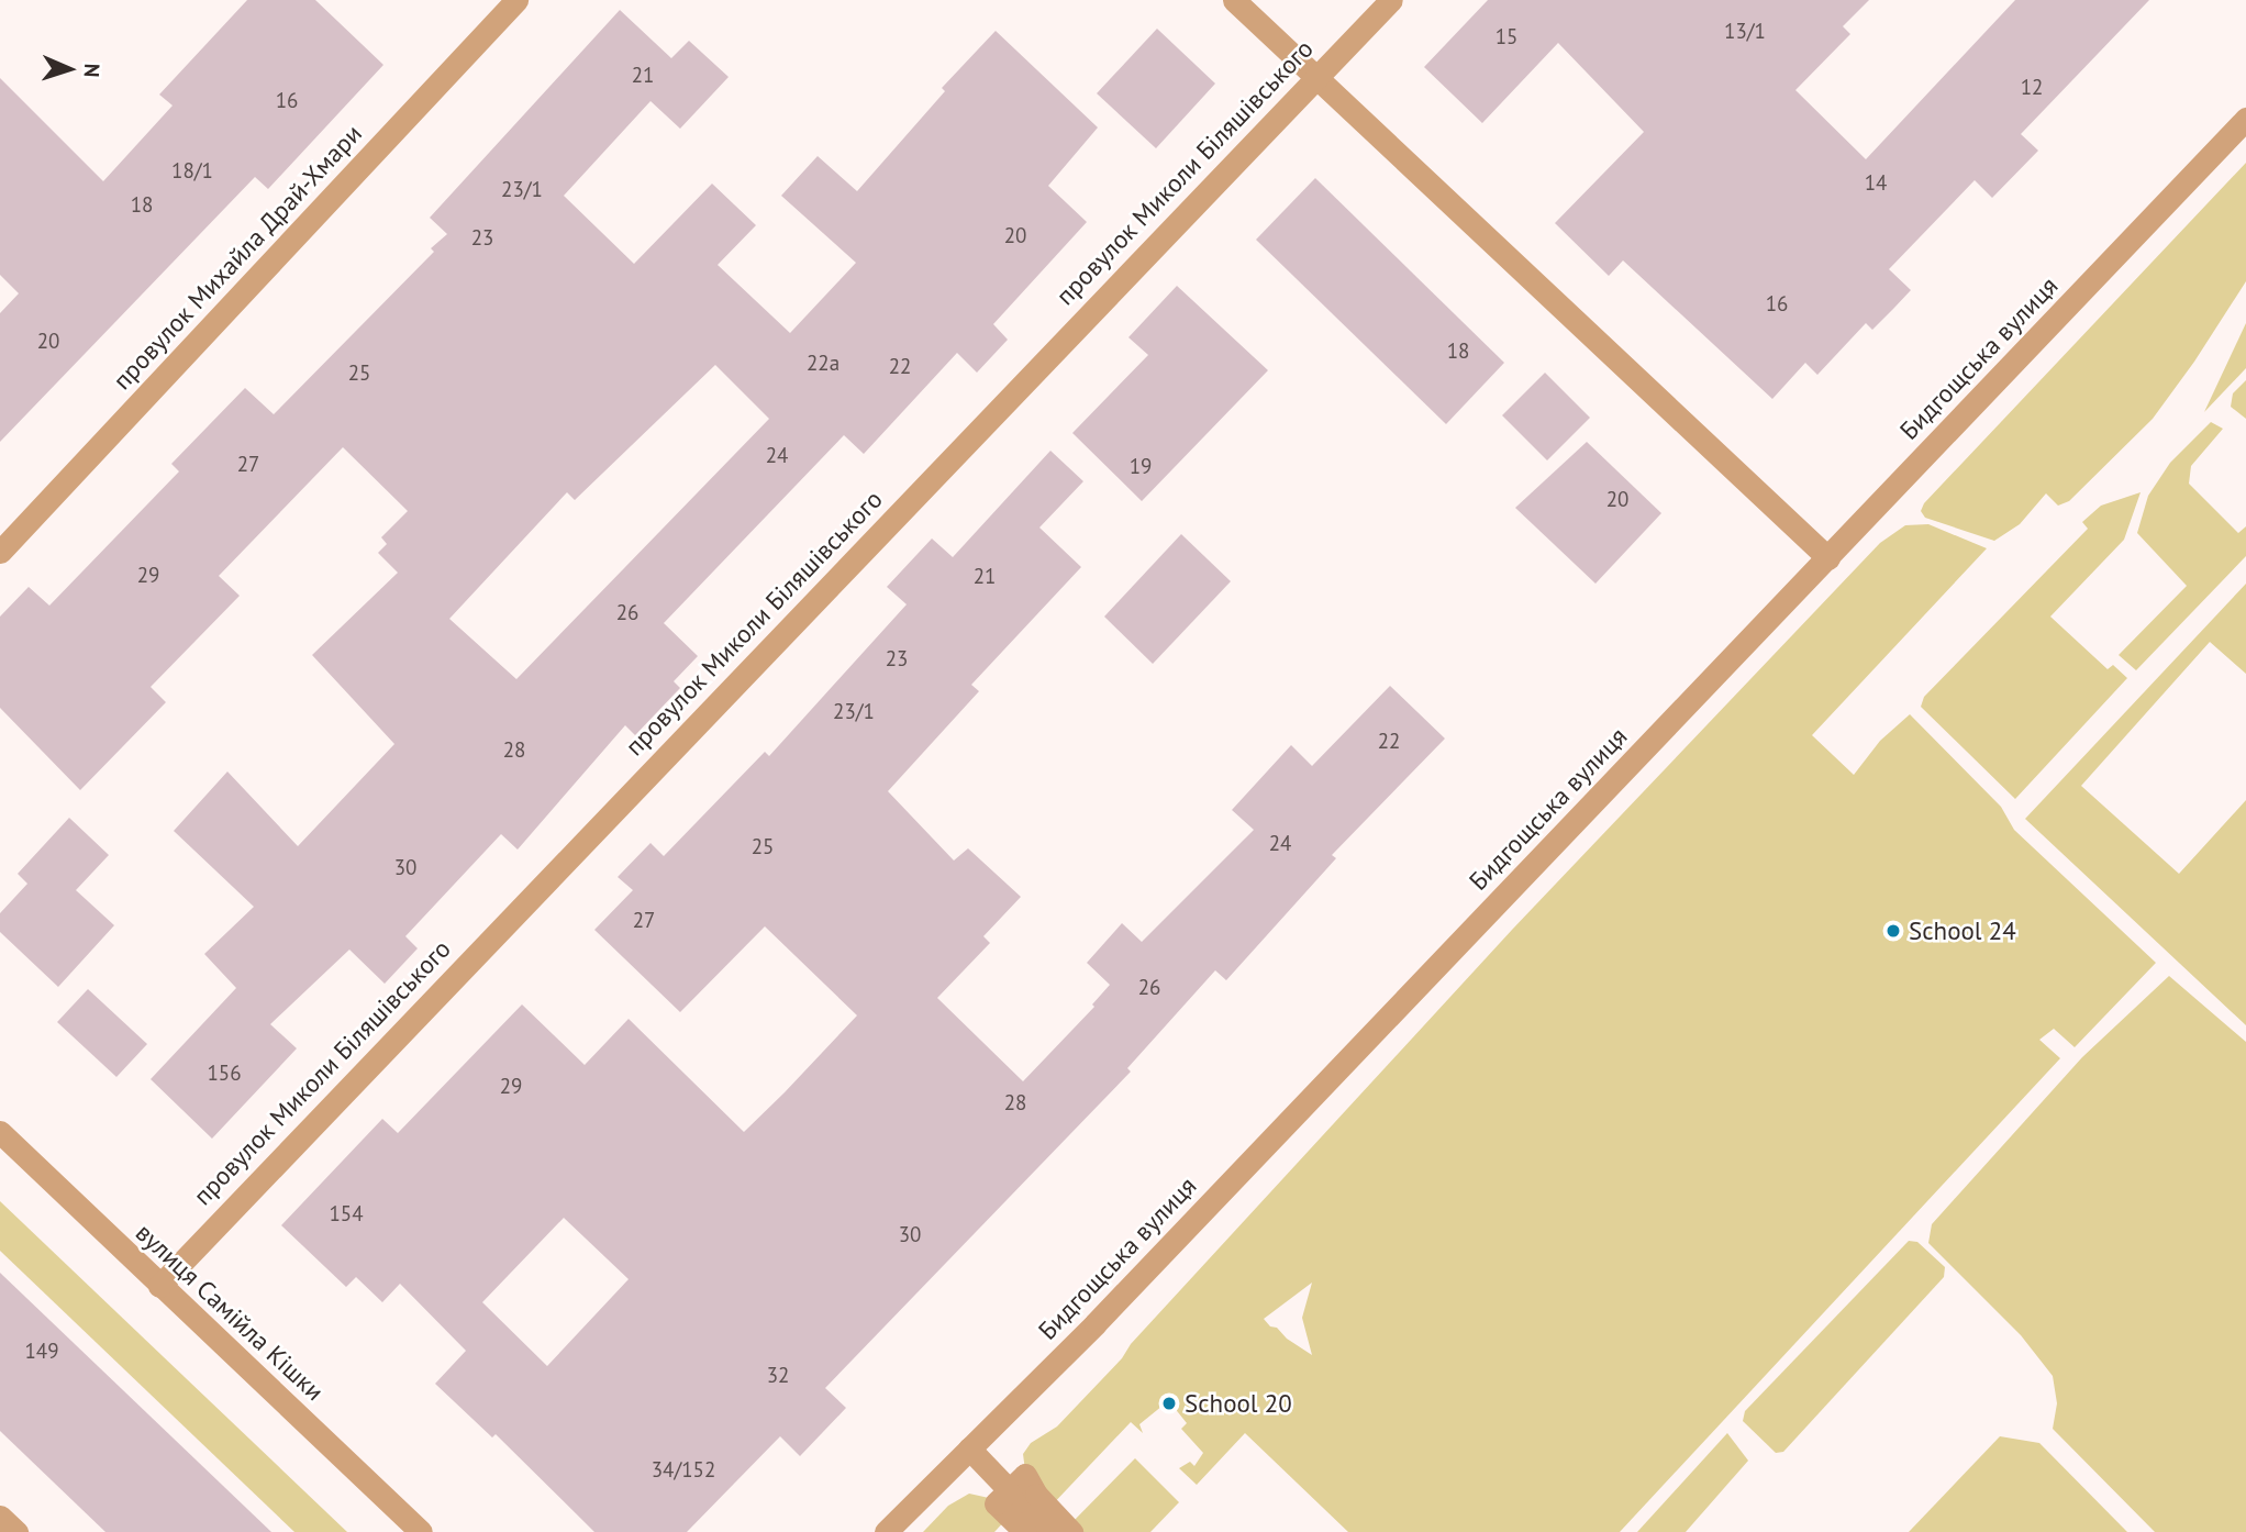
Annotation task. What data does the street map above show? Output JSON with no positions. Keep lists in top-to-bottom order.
{
  "streets": {
    "street": [
      "провулок Миколи Біляшівського",
      "провулок Михайла Драй-Хмари",
      "Бидгощська вулиця",
      "вулиця Самійла Кішки"
    ]
  },
  "crossings": [
    ["провулок Миколи Біляшівського", "вулиця Самійла Кішки"]
  ],
  "places": ["School 24", "School 20"],
  "house_numbers": [
    "13/1",
    "15",
    "21",
    "12",
    "16",
    "18/1",
    "14",
    "23/1",
    "18",
    "20",
    "23",
    "16",
    "20",
    "18",
    "22а",
    "22",
    "25",
    "24",
    "27",
    "19",
    "20",
    "29",
    "21",
    "26",
    "23",
    "23/1",
    "22",
    "28",
    "24",
    "25",
    "30",
    "27",
    "26",
    "156",
    "29",
    "28",
    "154",
    "30",
    "149",
    "32",
    "34/152"
  ],
  "north": "right"
}
